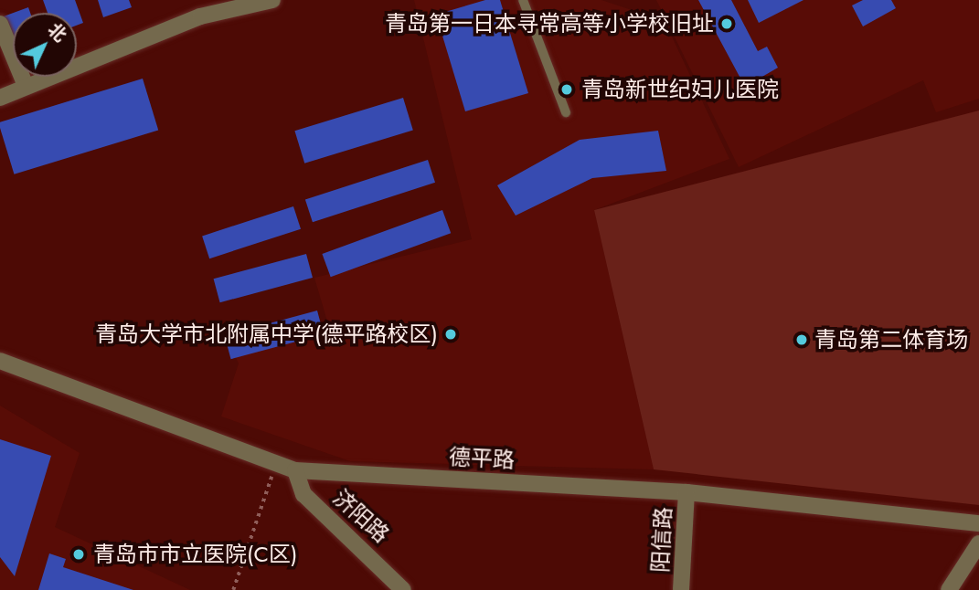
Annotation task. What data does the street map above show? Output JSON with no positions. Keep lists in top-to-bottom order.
{
  "streets": {
    "street": ["德平路", "济阳路", "阳信路"]
  },
  "crossings": [
    ["德平路", "济阳路"],
    ["德平路", "阳信路"]
  ],
  "places": [
    "青岛第一日本寻常高等小学校旧址",
    "青岛新世纪妇儿医院",
    "青岛大学市北附属中学(德平路校区)",
    "青岛第二体育场",
    "青岛市市立医院(C区)"
  ],
  "north": "top right"
}
